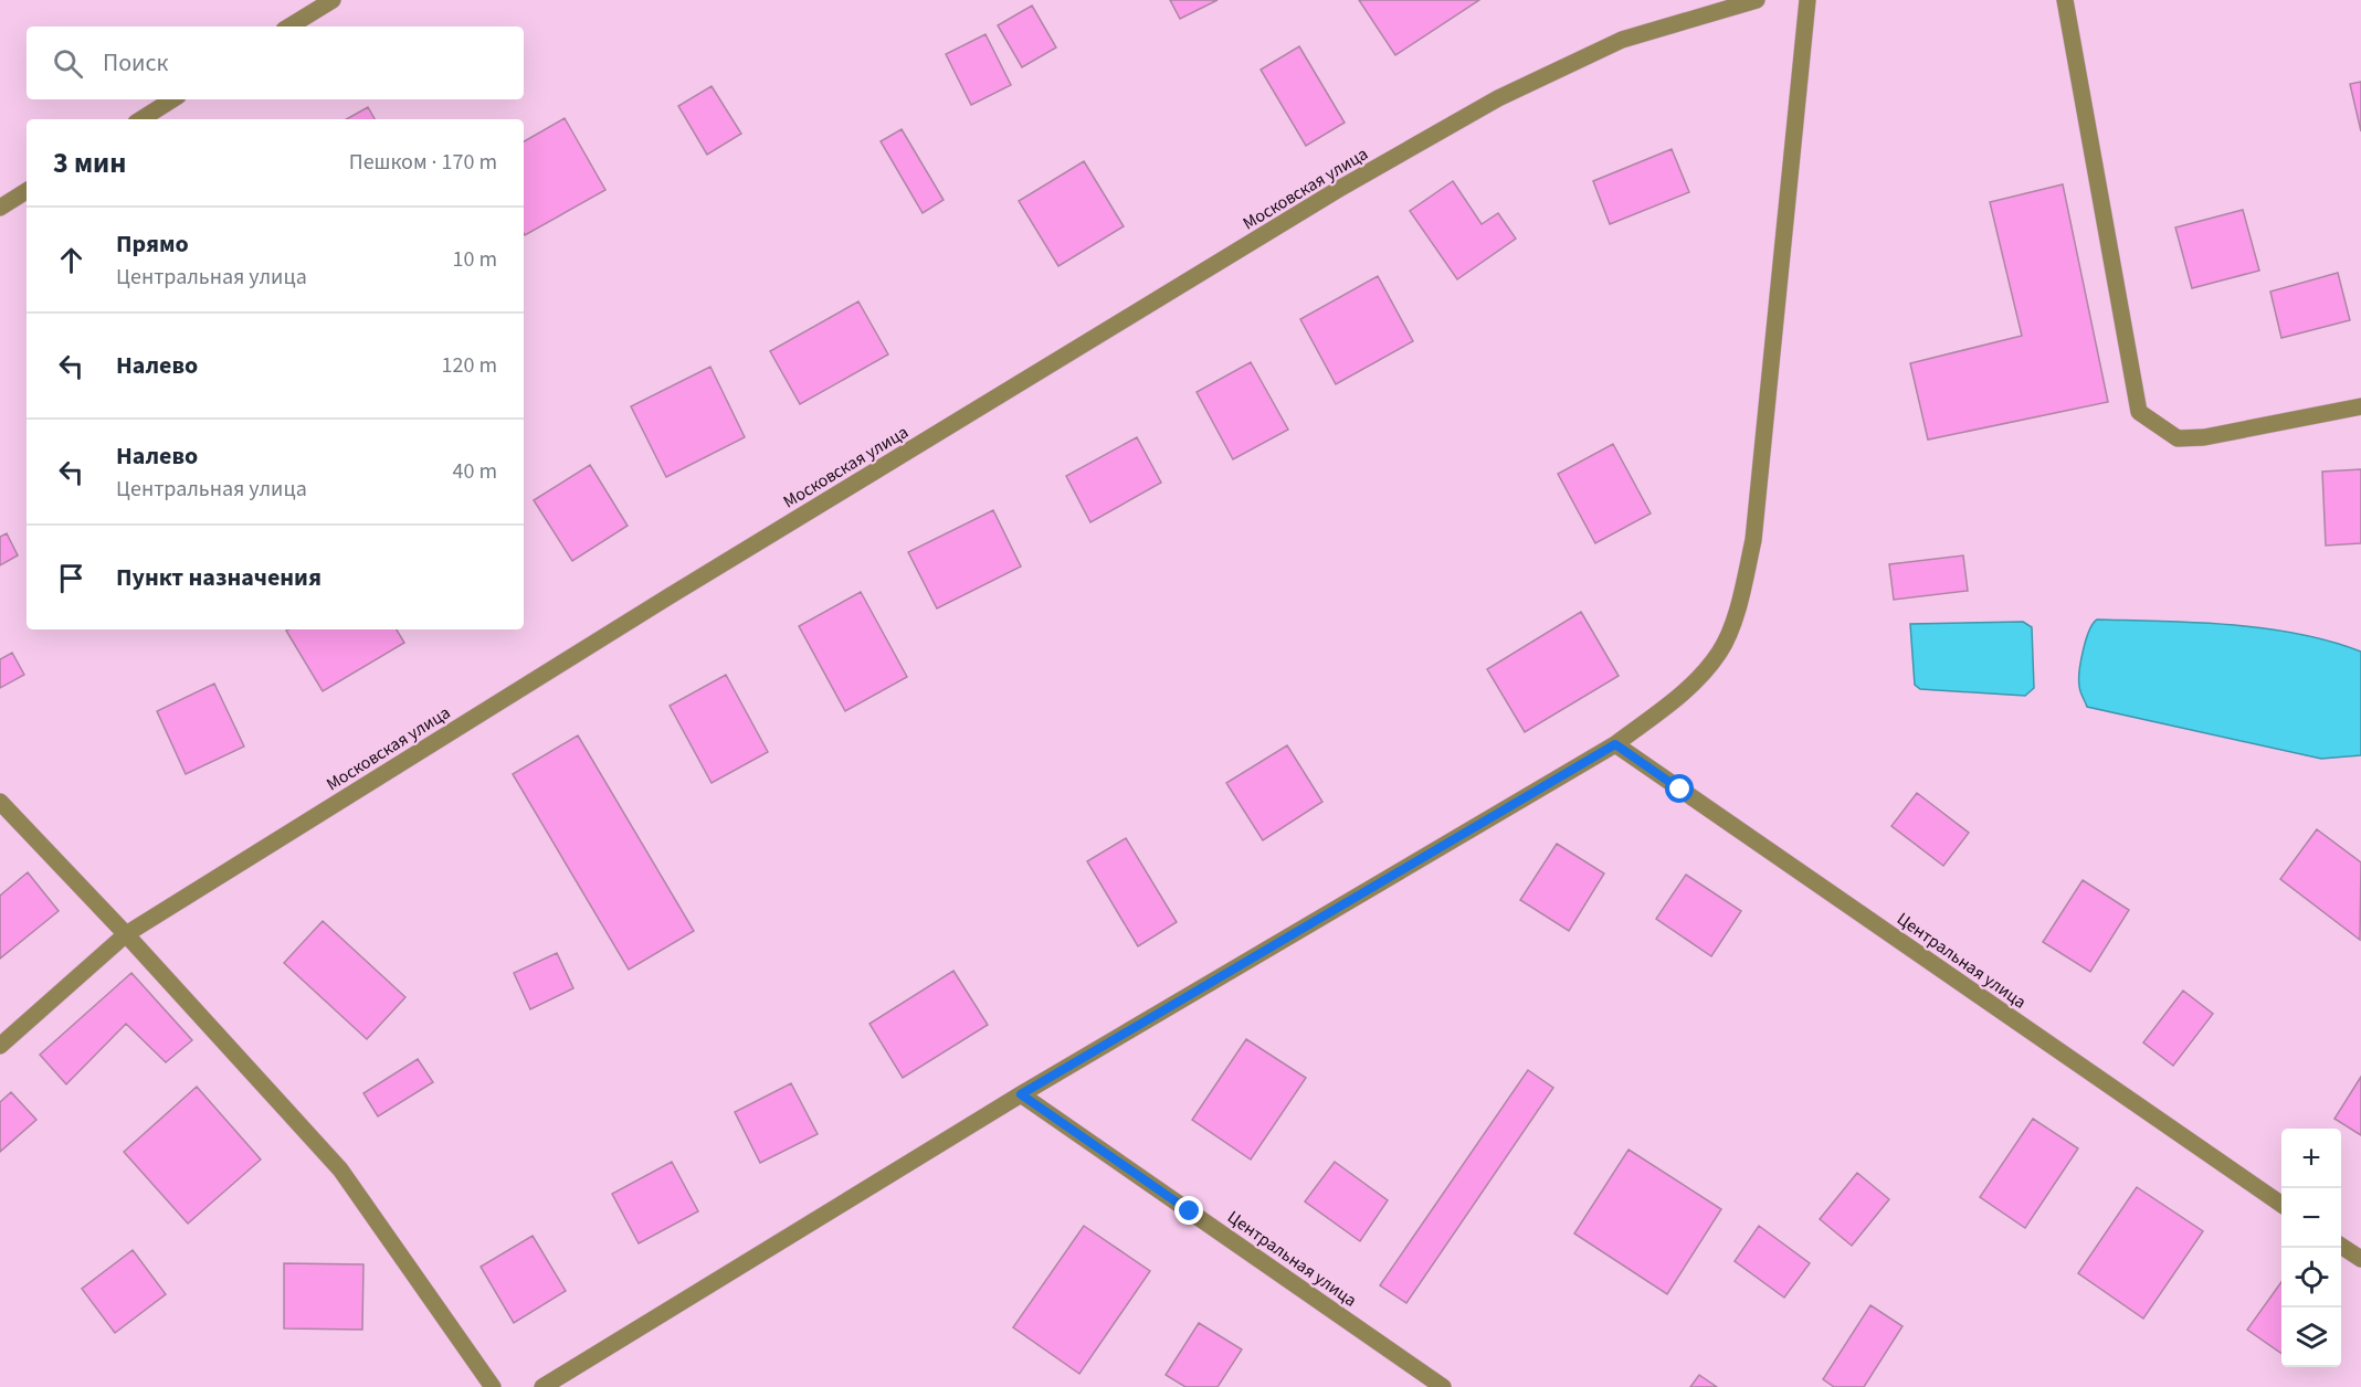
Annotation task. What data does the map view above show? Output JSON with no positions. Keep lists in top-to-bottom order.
{
  "streets": {
    "street": ["Московская улица", "Центральная улица"]
  },
  "page": {
    "search": "Поиск",
    "heading": ["3 мин", "Пешком · 170 m"],
    "list": [
      ["Прямо", "Центральная улица", "10 m"],
      ["Налево", "120 m"],
      ["Налево", "Центральная улица", "40 m"],
      "Пункт назначения"
    ],
    "map_buttons": ["+", "−"]
  }
}
